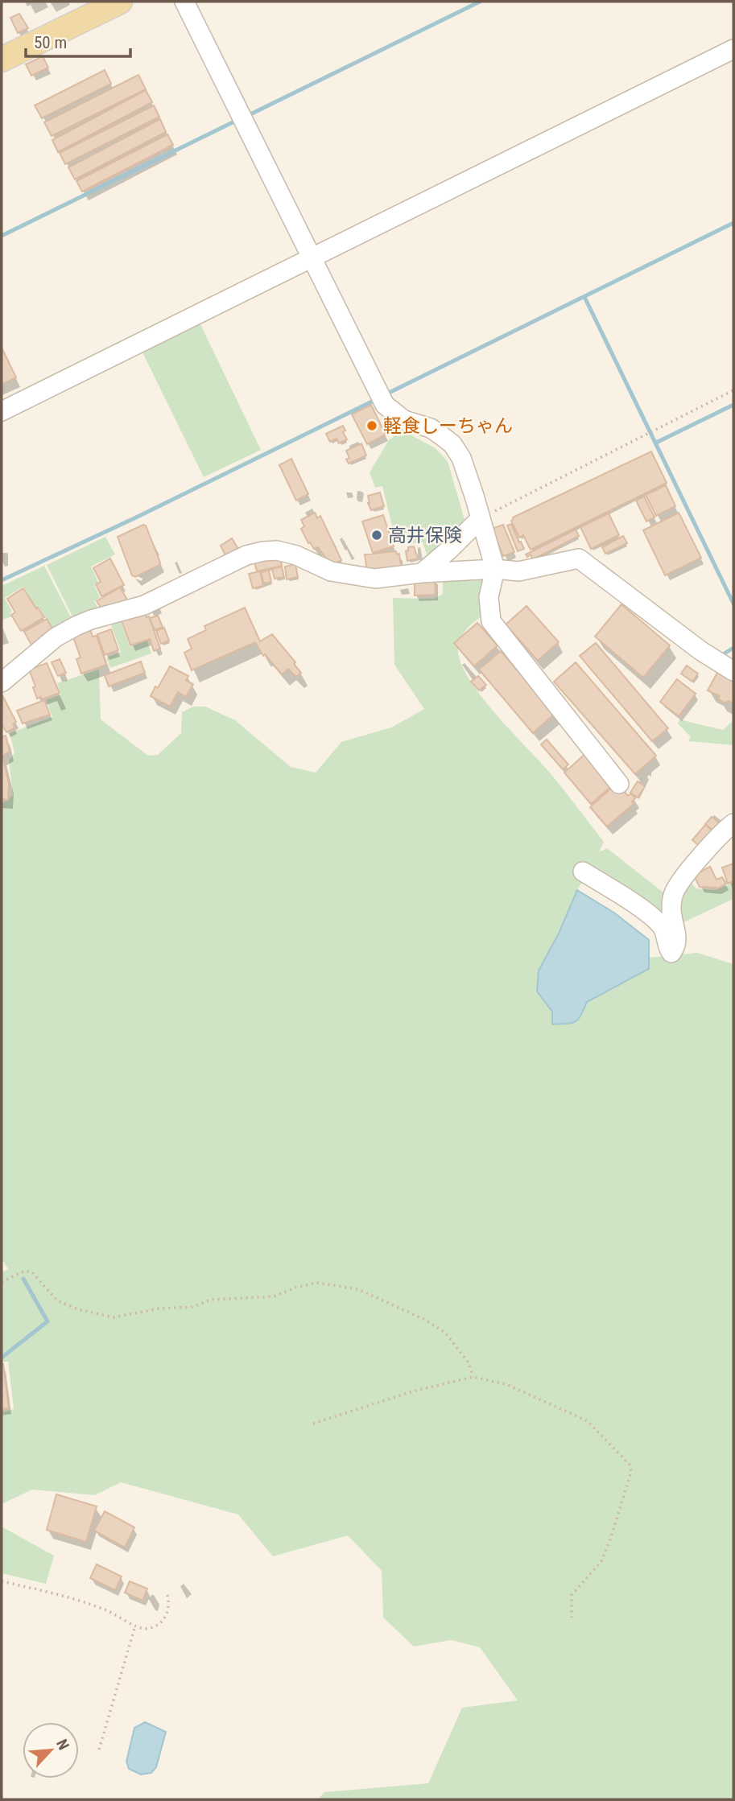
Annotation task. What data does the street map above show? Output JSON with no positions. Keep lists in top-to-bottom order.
{
  "places": ["軽食しーちゃん", "高井保険"],
  "scale_bar": "50 m",
  "north": "top right"
}
